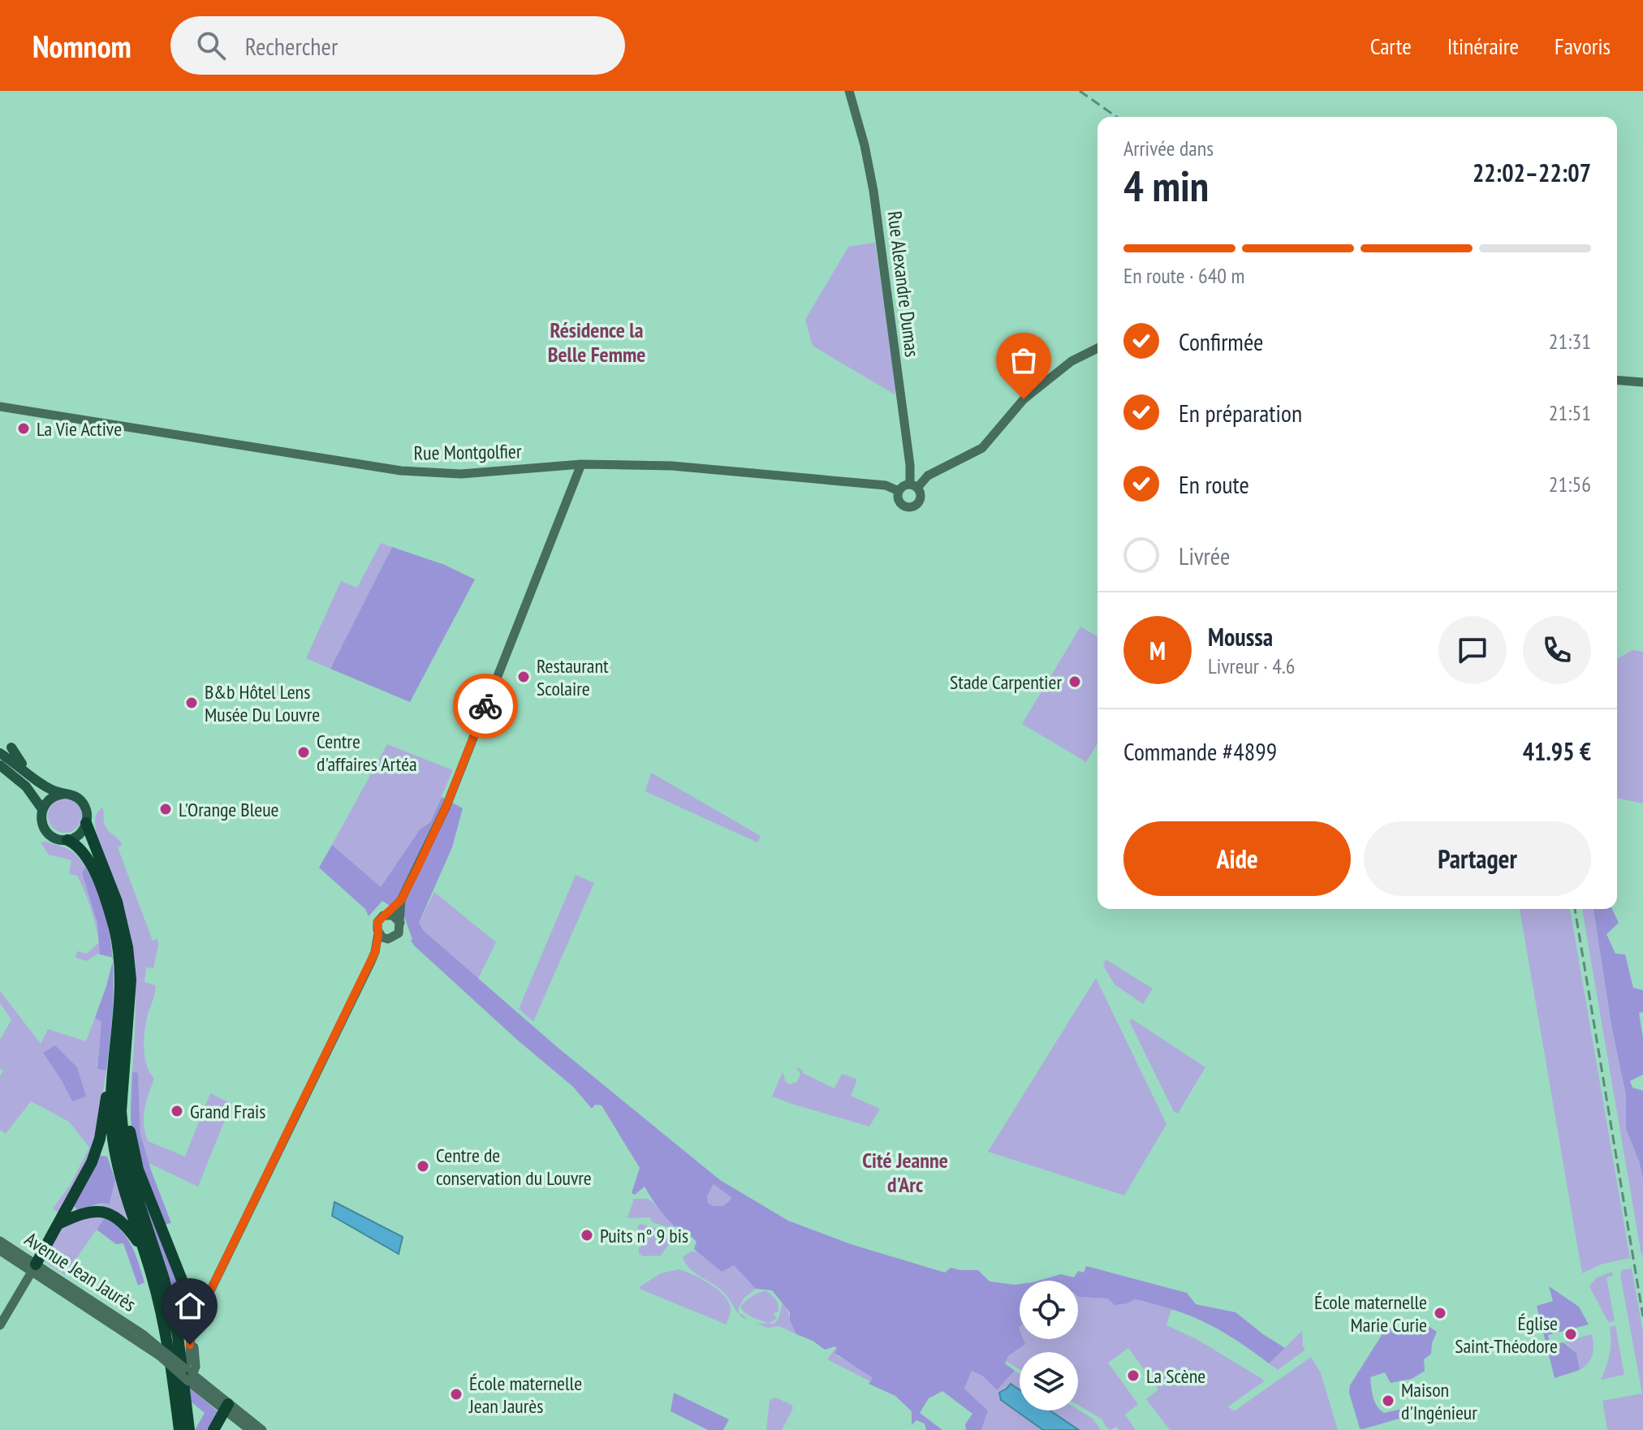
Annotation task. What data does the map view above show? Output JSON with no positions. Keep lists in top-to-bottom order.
{
  "streets": {
    "street": ["Rue Alexandre Dumas", "Rue Montgolfier", "Avenue Jean Jaurès"]
  },
  "crossings": [
    ["Rue Alexandre Dumas", "Rue Montgolfier"]
  ],
  "districts": ["Résidence la Belle Femme", "Cité Jeanne d'Arc"],
  "places": [
    "La Vie Active",
    "Restaurant Scolaire",
    "Stade Carpentier",
    "B&b Hôtel Lens Musée Du Louvre",
    "Centre d'affaires Artéa",
    "L'Orange Bleue",
    "Grand Frais",
    "Centre de conservation du Louvre",
    "Puits n° 9 bis",
    "École maternelle Marie Curie",
    "Église Saint-Théodore",
    "La Scène",
    "École maternelle Jean Jaurès",
    "Maison d'Ingénieur"
  ],
  "page": {
    "header": "Nomnom",
    "search": "Rechercher",
    "nav": ["Carte", "Itinéraire", "Favoris"],
    "heading": ["4 min", "Arrivée dans", "22:02–22:07"],
    "panel": [
      "Moussa",
      "Livreur · 4.6",
      "Commande #4899",
      "41.95 €"
    ],
    "bar": "En route · 640 m",
    "list": [
      ["Confirmée", "21:31"],
      ["En préparation", "21:51"],
      ["En route", "21:56"],
      "Livrée"
    ],
    "round": "M",
    "buttons": ["Aide", "Partager"]
  }
}
